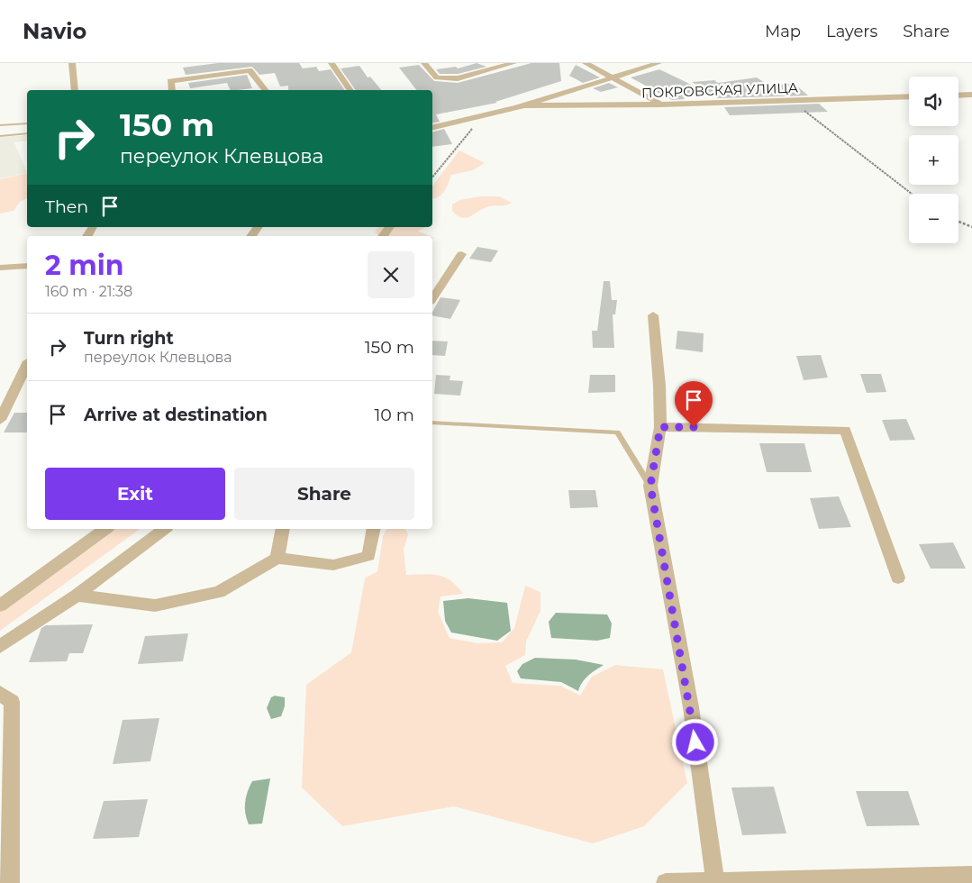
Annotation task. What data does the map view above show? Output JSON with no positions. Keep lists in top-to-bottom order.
{
  "streets": {
    "street": ["ПОКРОВСКАЯ УЛИЦА"]
  },
  "page": {
    "header": "Navio",
    "nav": ["Map", "Layers", "Share"],
    "map_buttons": ["+", "−"],
    "turn": ["150 m", "переулок Клевцова"],
    "then": "Then",
    "heading": ["2 min", "160 m · 21:38"],
    "list": [
      {
        "name": "Turn right",
        "note": "переулок Клевцова",
        "value": "150 m"
      },
      {
        "name": "Arrive at destination",
        "value": "10 m"
      }
    ],
    "buttons": ["Exit", "Share"]
  }
}
